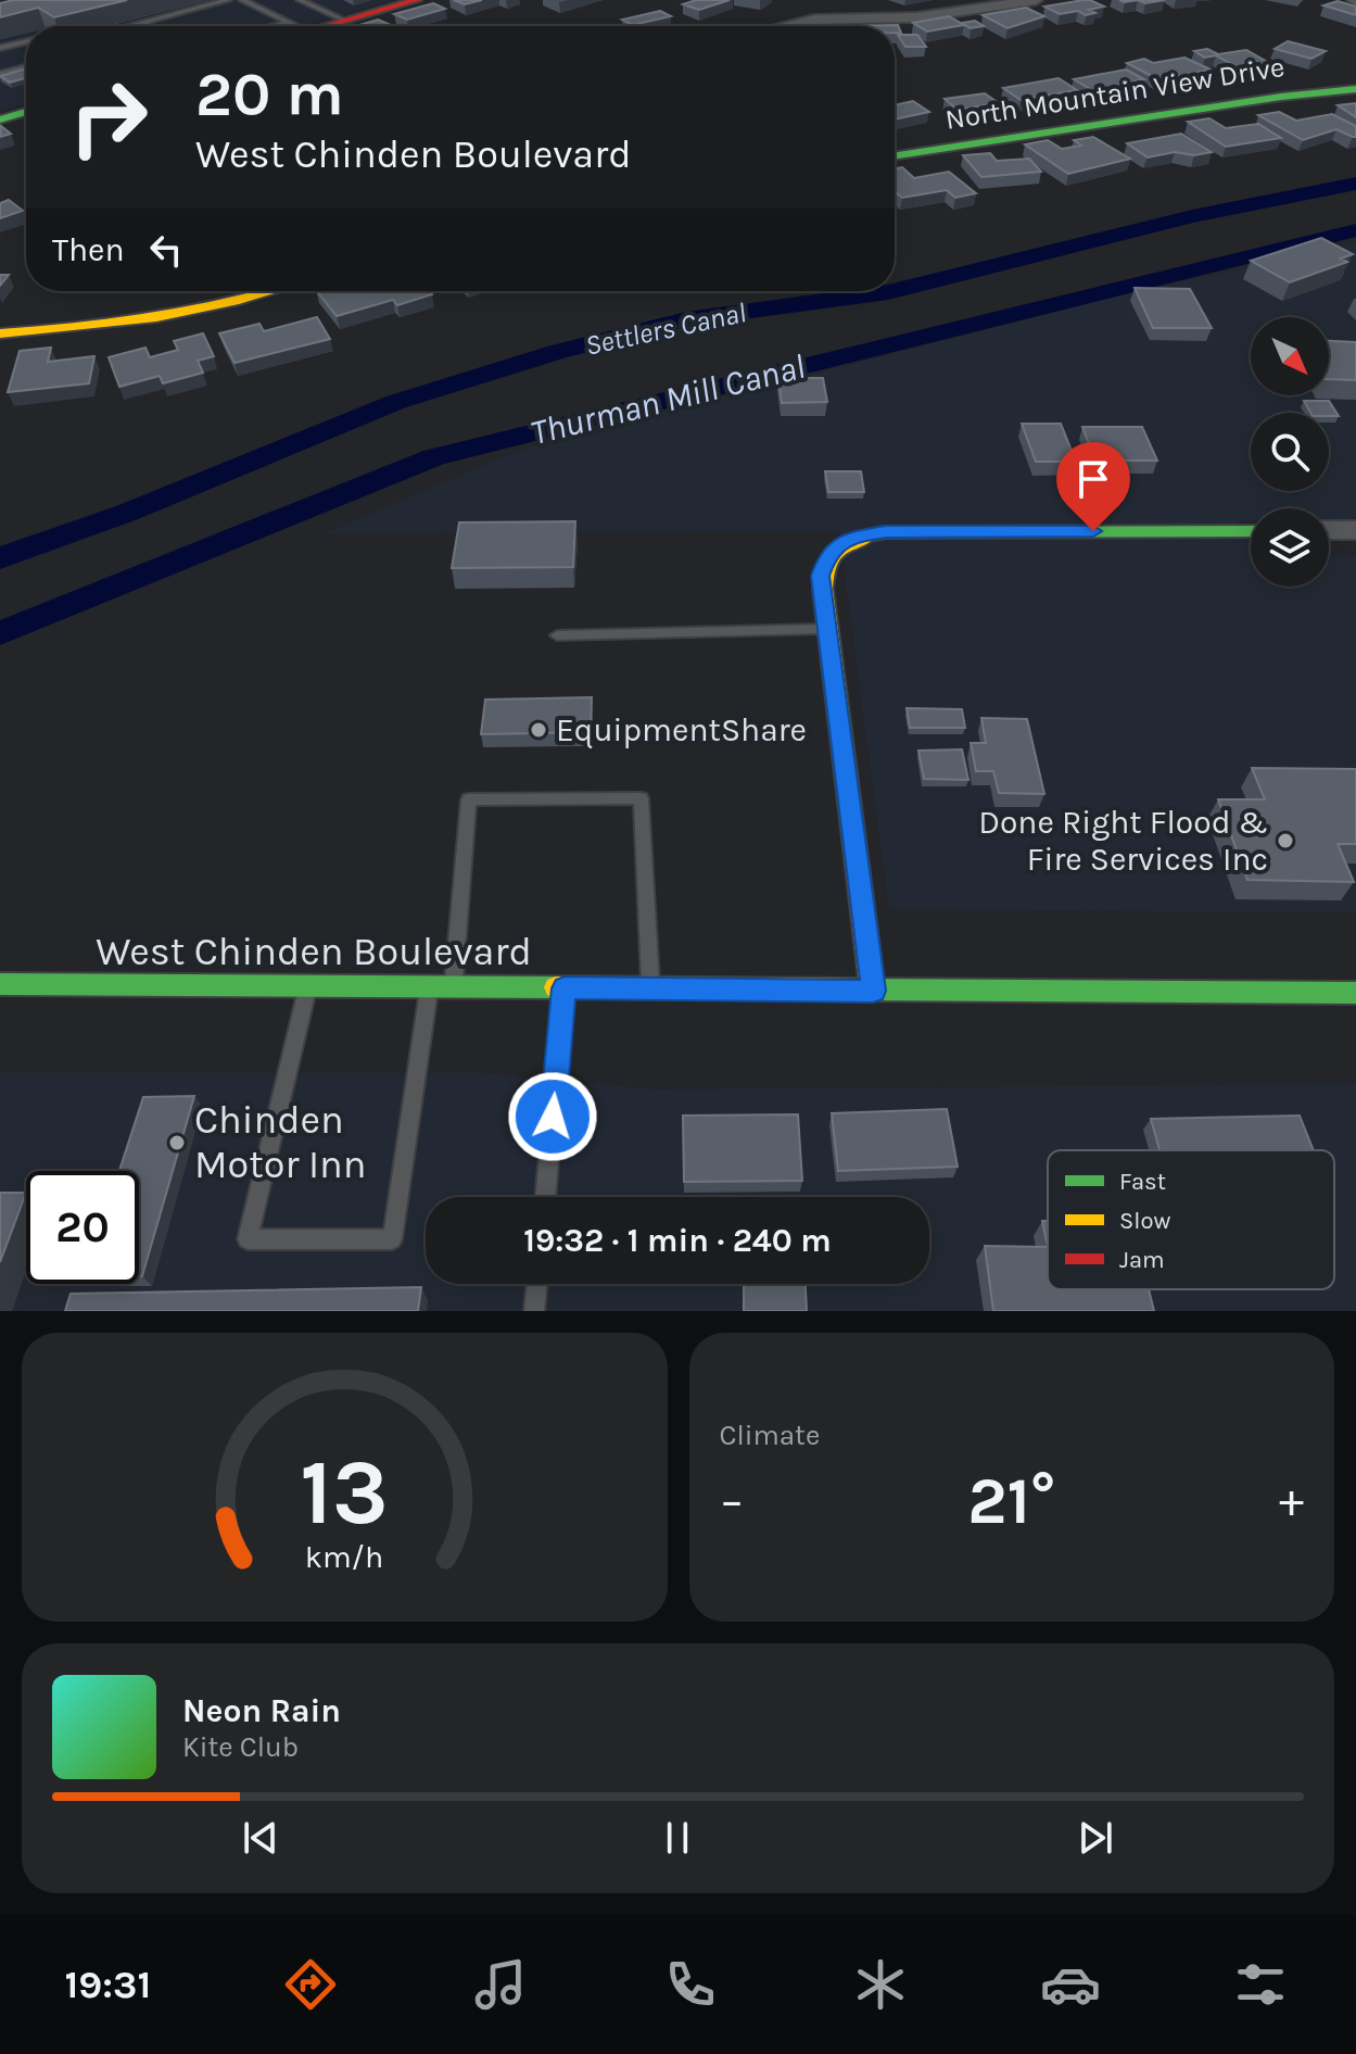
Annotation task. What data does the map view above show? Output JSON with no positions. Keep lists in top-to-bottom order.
{
  "streets": {
    "street": ["North Mountain View Drive", "West Chinden Boulevard"]
  },
  "water": ["Settlers Canal", "Thurman Mill Canal"],
  "places": ["EquipmentShare", "Done Right Flood & Fire Services Inc", "Chinden Motor Inn"],
  "legend": ["Fast", "Slow", "Jam"],
  "north": "bottom right",
  "page": {
    "turn": ["20 m", "West Chinden Boulevard"],
    "then": "Then",
    "limit": "20",
    "trip": "19:32 · 1 min · 240 m",
    "tile": "Climate",
    "heat": ["−", "21°", "+"],
    "song": ["Neon Rain", "Kite Club"],
    "tabs": "19:31",
    "gauge": ["13", "km/h"]
  }
}
